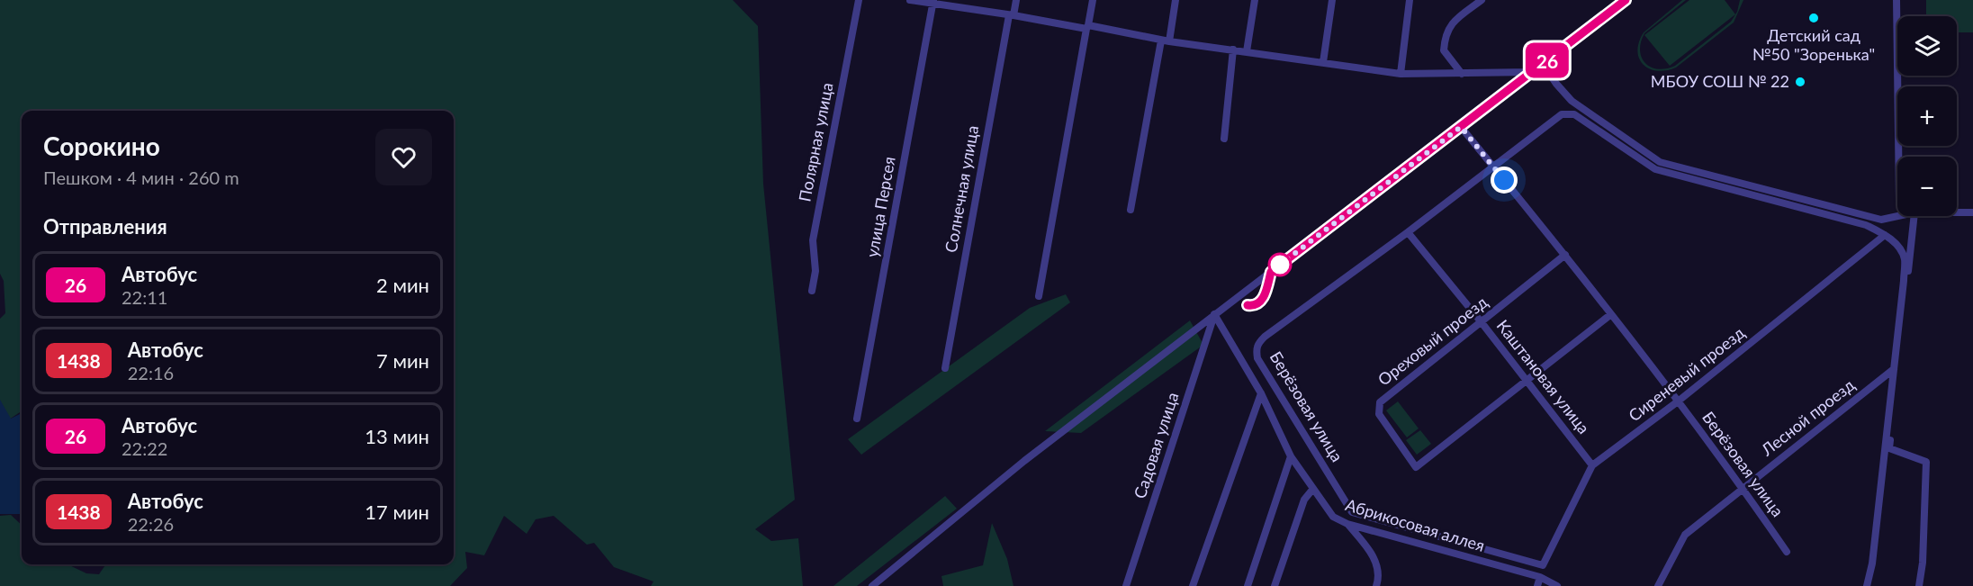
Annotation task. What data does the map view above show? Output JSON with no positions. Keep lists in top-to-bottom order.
{
  "streets": {
    "street": [
      "Полярная улица",
      "Солнечная улица",
      "улица Персея",
      "Ореховый проезд",
      "Сиреневый проезд",
      "Каштановая улица",
      "Берёзовая улица",
      "Лесной проезд",
      "Садовая улица",
      "Абрикосовая аллея"
    ]
  },
  "crossings": [
    ["Ореховый проезд", "Каштановая улица"],
    ["Ореховый проезд", "Берёзовая улица"],
    ["Сиреневый проезд", "Каштановая улица"],
    ["Сиреневый проезд", "Берёзовая улица"],
    ["Каштановая улица", "Берёзовая улица"],
    ["Берёзовая улица", "Лесной проезд"],
    ["Садовая улица", "Абрикосовая аллея"]
  ],
  "places": ["Детский сад №50 \"Зоренька\"", "МБОУ СОШ № 22"],
  "lines": ["bus line 26"],
  "page": {
    "on_map": "26",
    "map_buttons": ["+", "−"],
    "heading": [
      ["Сорокино", "Пешком · 4 мин · 260 m"],
      "Отправления"
    ],
    "list": [
      {
        "mark": "26",
        "name": "Автобус",
        "note": "22:11",
        "value": "2 мин"
      },
      {
        "mark": "1438",
        "name": "Автобус",
        "note": "22:16",
        "value": "7 мин"
      },
      {
        "mark": "26",
        "name": "Автобус",
        "note": "22:22",
        "value": "13 мин"
      },
      {
        "mark": "1438",
        "name": "Автобус",
        "note": "22:26",
        "value": "17 мин"
      }
    ]
  }
}
